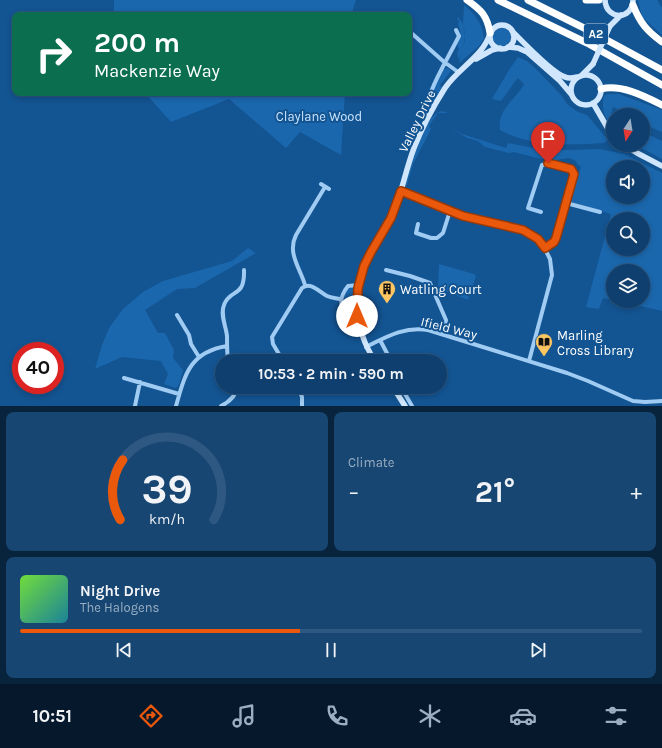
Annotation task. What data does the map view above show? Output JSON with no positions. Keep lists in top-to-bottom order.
{
  "streets": {
    "highway": ["A2"],
    "street": ["Valley Drive", "Ifield Way"]
  },
  "crossings": [
    ["Valley Drive", "Ifield Way"]
  ],
  "parks": ["Claylane Wood"],
  "places": {
    "building": ["Watling Court"],
    "library": ["Marling Cross Library"]
  },
  "north": "bottom",
  "page": {
    "turn": ["200 m", "Mackenzie Way"],
    "limit": "40",
    "trip": "10:53 · 2 min · 590 m",
    "tile": "Climate",
    "heat": ["−", "21°", "+"],
    "song": ["Night Drive", "The Halogens"],
    "tabs": "10:51",
    "gauge": ["39", "km/h"]
  }
}
